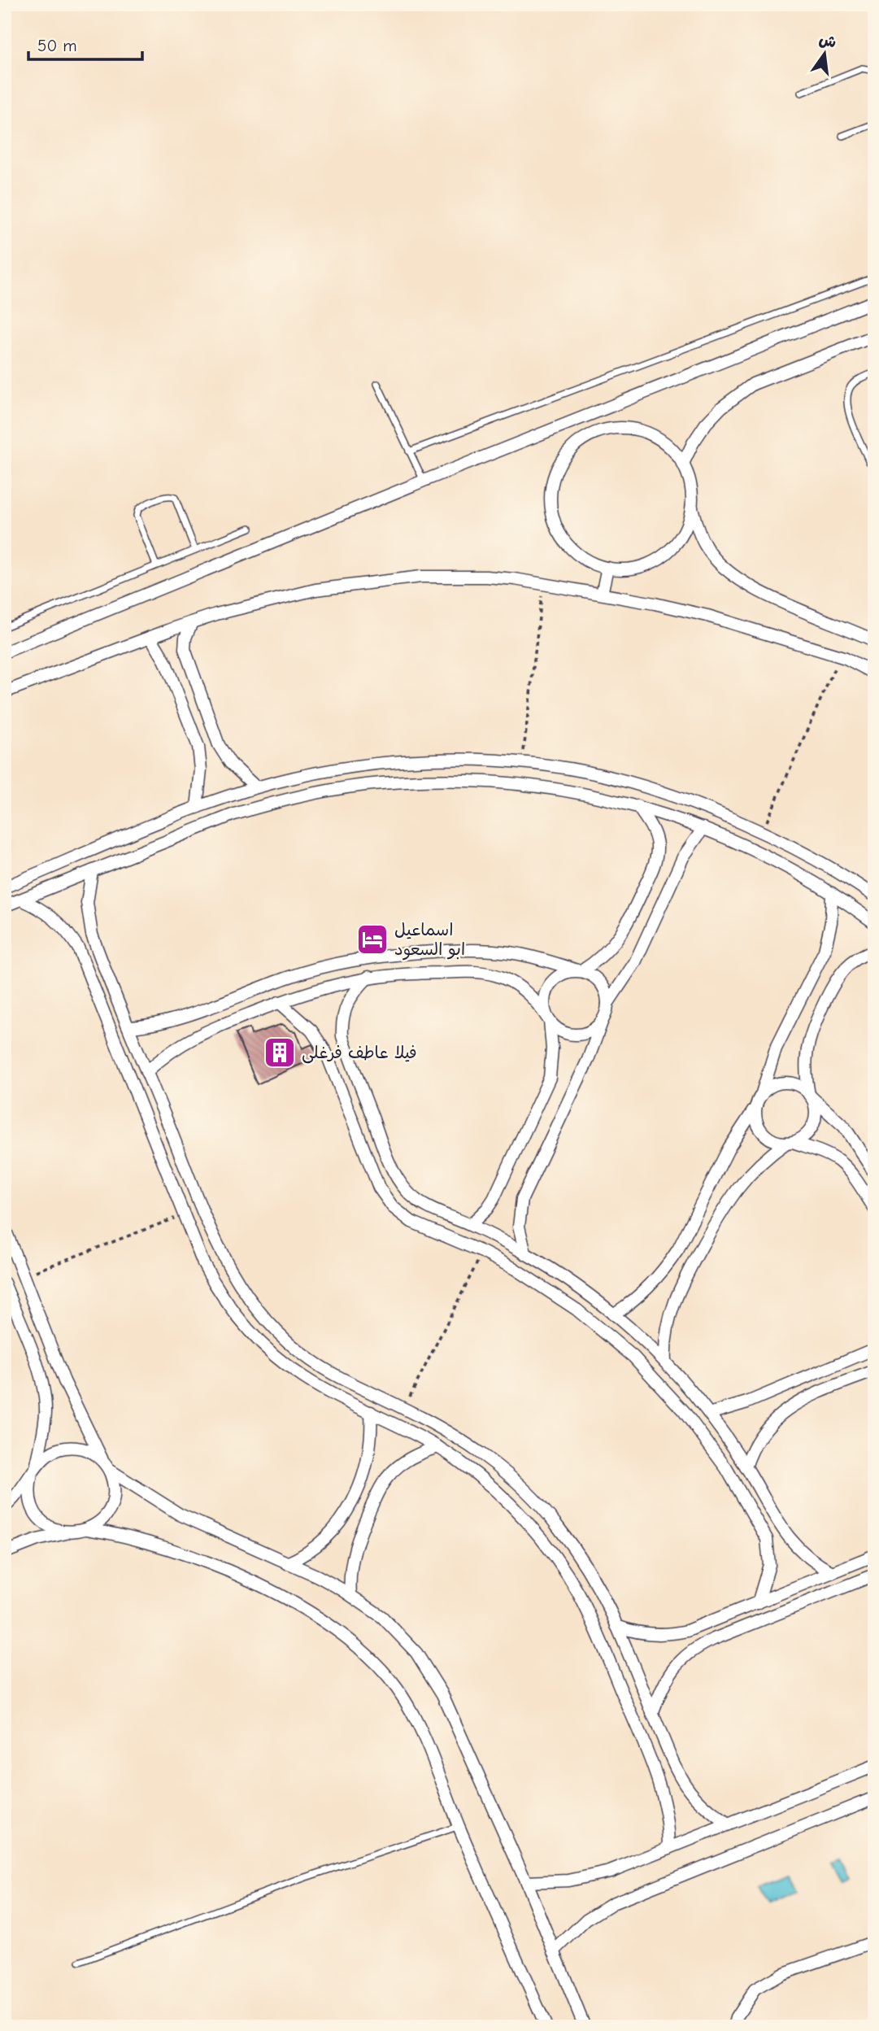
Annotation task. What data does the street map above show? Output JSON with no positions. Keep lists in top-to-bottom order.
{
  "places": {
    "hotel": ["اسماعيل ابو السعود"],
    "building": ["فيلا عاطف فرغلى"]
  },
  "scale_bar": "50 m",
  "north": "top"
}
